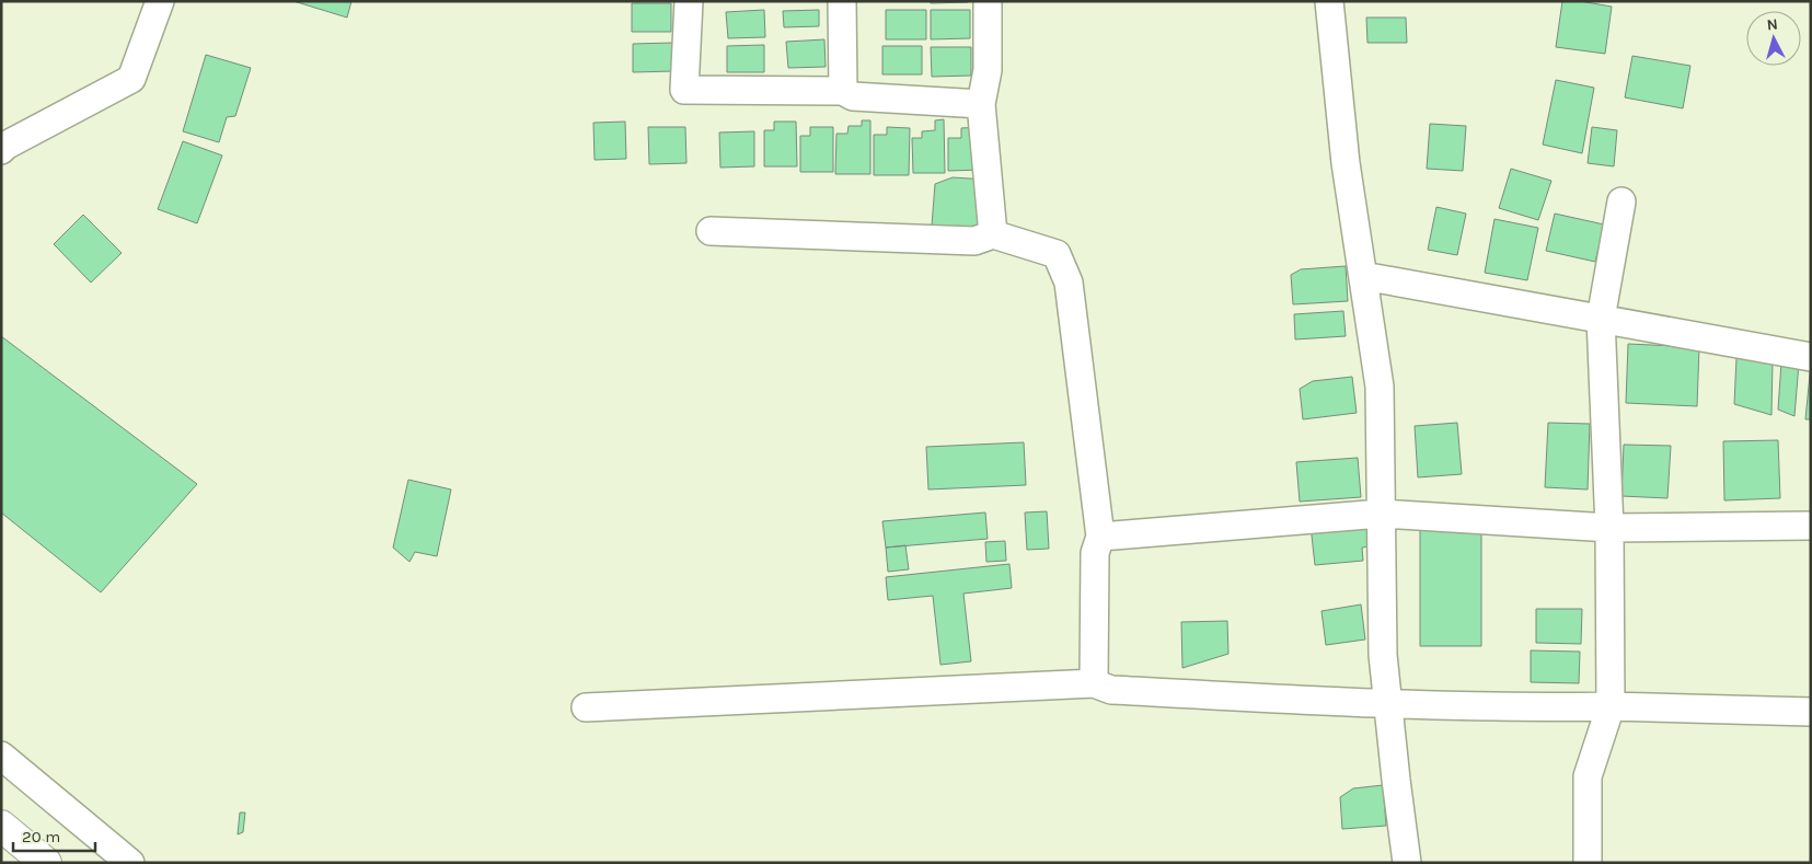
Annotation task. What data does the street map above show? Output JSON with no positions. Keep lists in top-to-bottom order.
{
  "scale_bar": "20 m",
  "north": "top"
}
